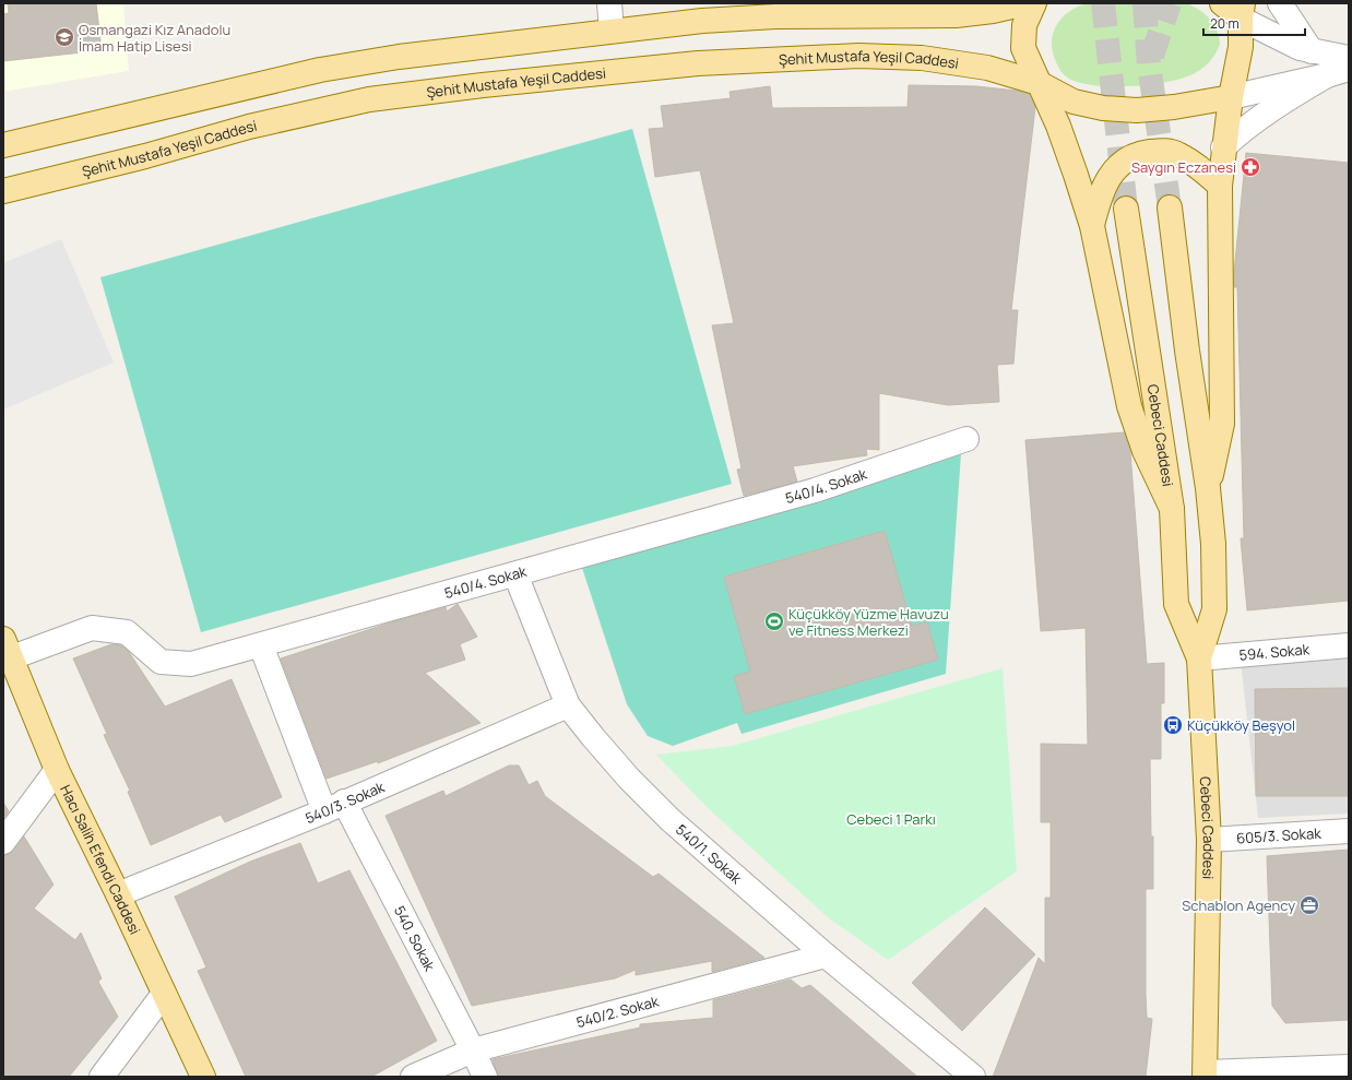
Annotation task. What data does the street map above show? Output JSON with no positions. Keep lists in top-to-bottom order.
{
  "streets": {
    "main road": ["Şehit Mustafa Yeşil Caddesi", "Cebeci Caddesi", "Hacı Salih Efendi Caddesi"],
    "street": [
      "540/4. Sokak",
      "594. Sokak",
      "540/3. Sokak",
      "605/3. Sokak",
      "540/1. Sokak",
      "540. Sokak",
      "540/2. Sokak"
    ]
  },
  "crossings": [
    ["Cebeci Caddesi", "594. Sokak"],
    ["Cebeci Caddesi", "605/3. Sokak"],
    ["540/4. Sokak", "540/1. Sokak"],
    ["540/4. Sokak", "Hacı Salih Efendi Caddesi"],
    ["540/4. Sokak", "540. Sokak"],
    ["540/3. Sokak", "540/1. Sokak"],
    ["540/3. Sokak", "Hacı Salih Efendi Caddesi"],
    ["540/3. Sokak", "540. Sokak"],
    ["540/1. Sokak", "540/2. Sokak"],
    ["540. Sokak", "540/2. Sokak"]
  ],
  "parks": ["Cebeci 1 Parkı"],
  "places": {
    "school or university": ["Osmangazi Kız Anadolu İmam Hatip Lisesi"],
    "pharmacy": ["Saygın Eczanesi"],
    "sports": ["Küçükköy Yüzme Havuzu ve Fitness Merkezi"],
    "bus stop": ["Küçükköy Beşyol"],
    "office": ["Schablon Agency"]
  },
  "scale_bar": "20 m"
}
